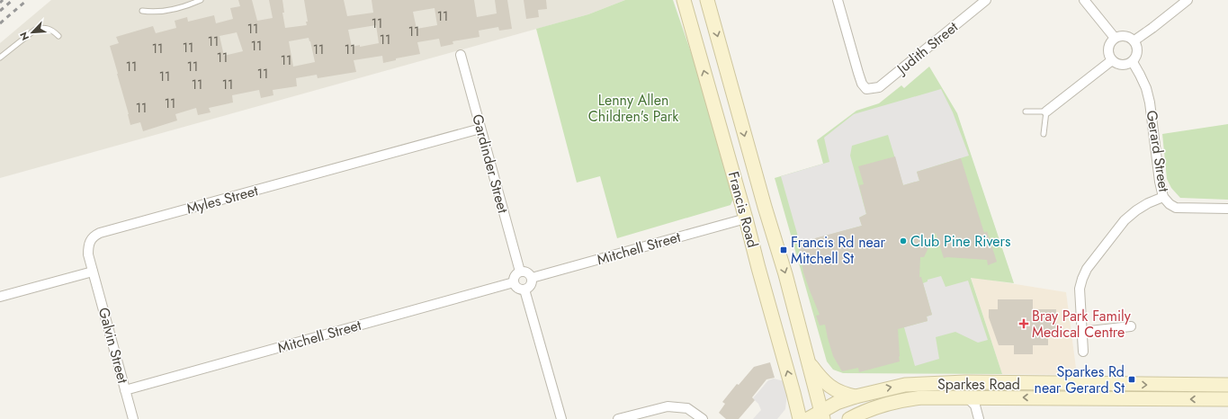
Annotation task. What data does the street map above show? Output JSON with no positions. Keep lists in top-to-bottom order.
{
  "streets": {
    "main road": ["Francis Road", "Sparkes Road"],
    "street": [
      "Judith Street",
      "Gerard Street",
      "Gardinder Street",
      "Myles Street",
      "Mitchell Street",
      "Galvin Street"
    ]
  },
  "crossings": [
    ["Gardinder Street", "Myles Street"],
    ["Gardinder Street", "Mitchell Street"],
    ["Myles Street", "Galvin Street"],
    ["Francis Road", "Mitchell Street"],
    ["Francis Road", "Sparkes Road"],
    ["Mitchell Street", "Galvin Street"]
  ],
  "parks": ["Lenny Allen Children's Park"],
  "places": {
    "other": ["Club Pine Rivers"],
    "transit": ["Francis Rd near Mitchell St", "Sparkes Rd near Gerard St"],
    "health": ["Bray Park Family Medical Centre"]
  },
  "house_numbers": [
    "11",
    "11",
    "11",
    "11",
    "11",
    "11",
    "11",
    "11",
    "11",
    "11",
    "11",
    "11",
    "11",
    "11",
    "11",
    "11",
    "11",
    "11",
    "11",
    "11",
    "11"
  ],
  "north": "bottom left"
}
